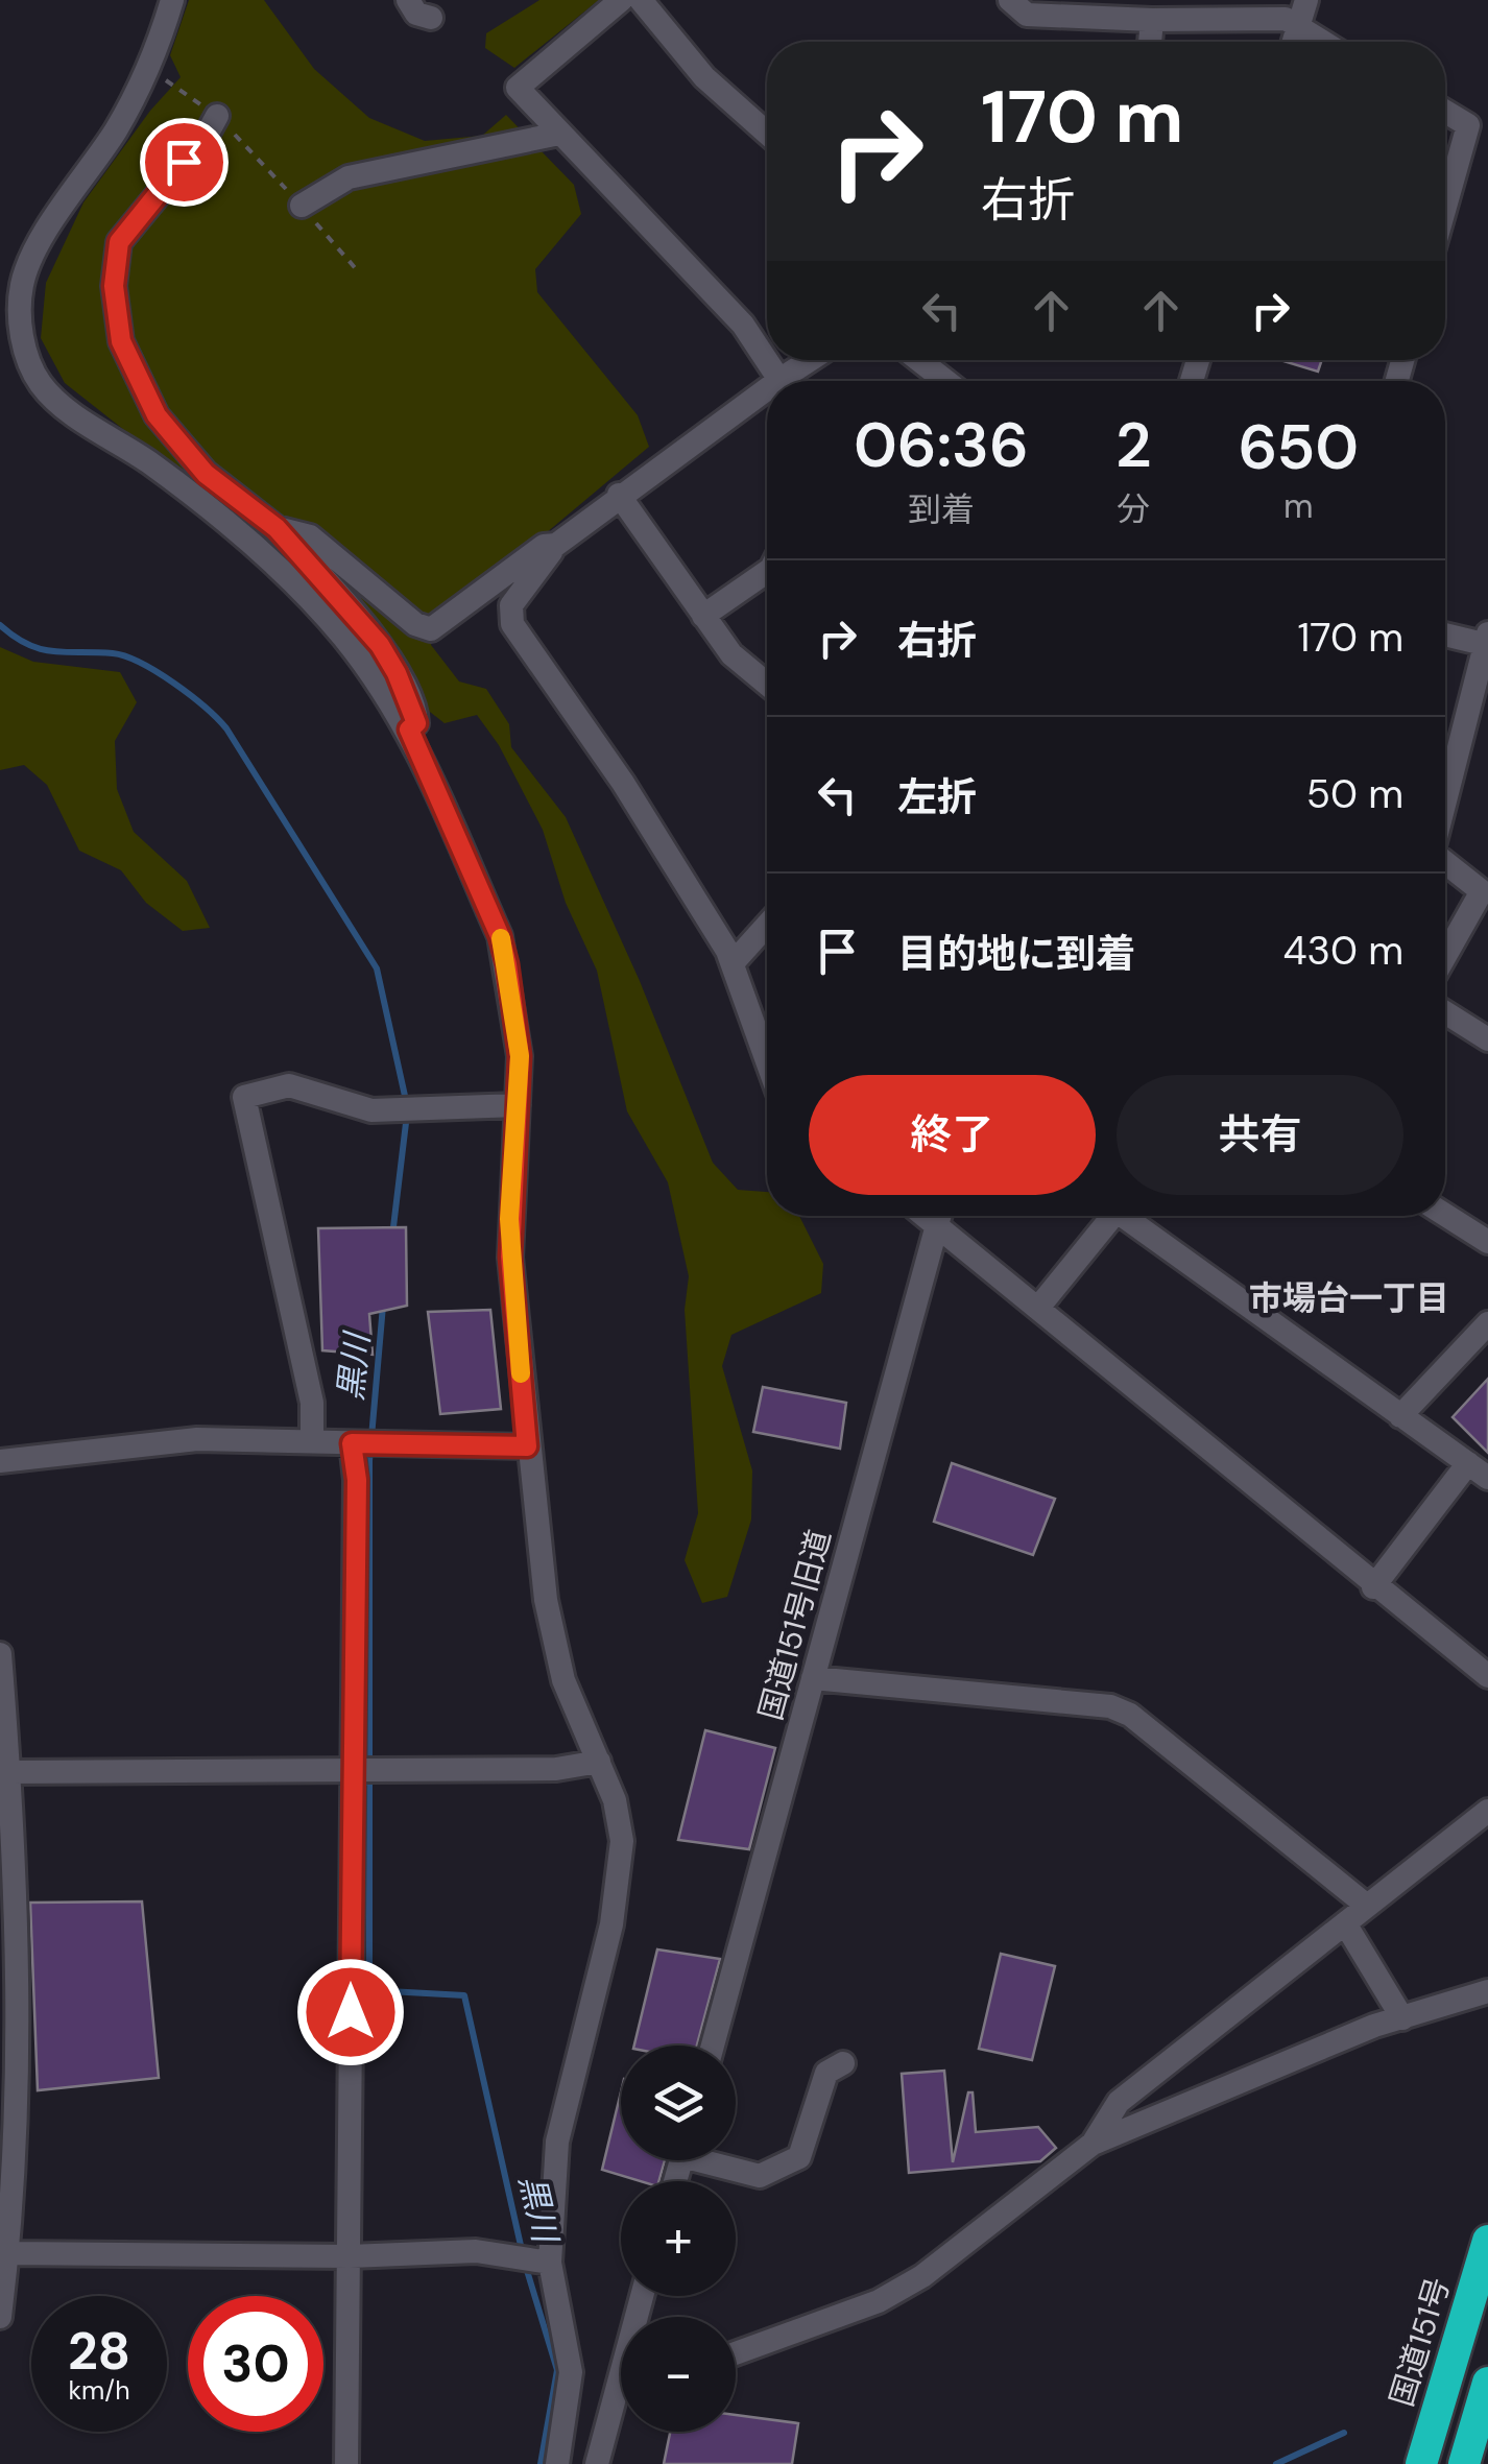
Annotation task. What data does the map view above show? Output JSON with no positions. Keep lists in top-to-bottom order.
{
  "streets": {
    "highway": ["国道151号"],
    "street": ["国道151号旧道"]
  },
  "districts": ["市場台一丁目"],
  "water": ["黒川"],
  "page": {
    "turn": ["170 m", "右折"],
    "eta": [
      "06:36",
      "到着",
      "2",
      "分",
      "650",
      "m"
    ],
    "list": [
      {
        "name": "右折",
        "value": "170 m"
      },
      {
        "name": "左折",
        "value": "50 m"
      },
      {
        "name": "目的地に到着",
        "value": "430 m"
      }
    ],
    "buttons": ["終了", "共有"],
    "map_buttons": ["+", "−"],
    "speed": "28 km/h",
    "limit": "30"
  }
}
